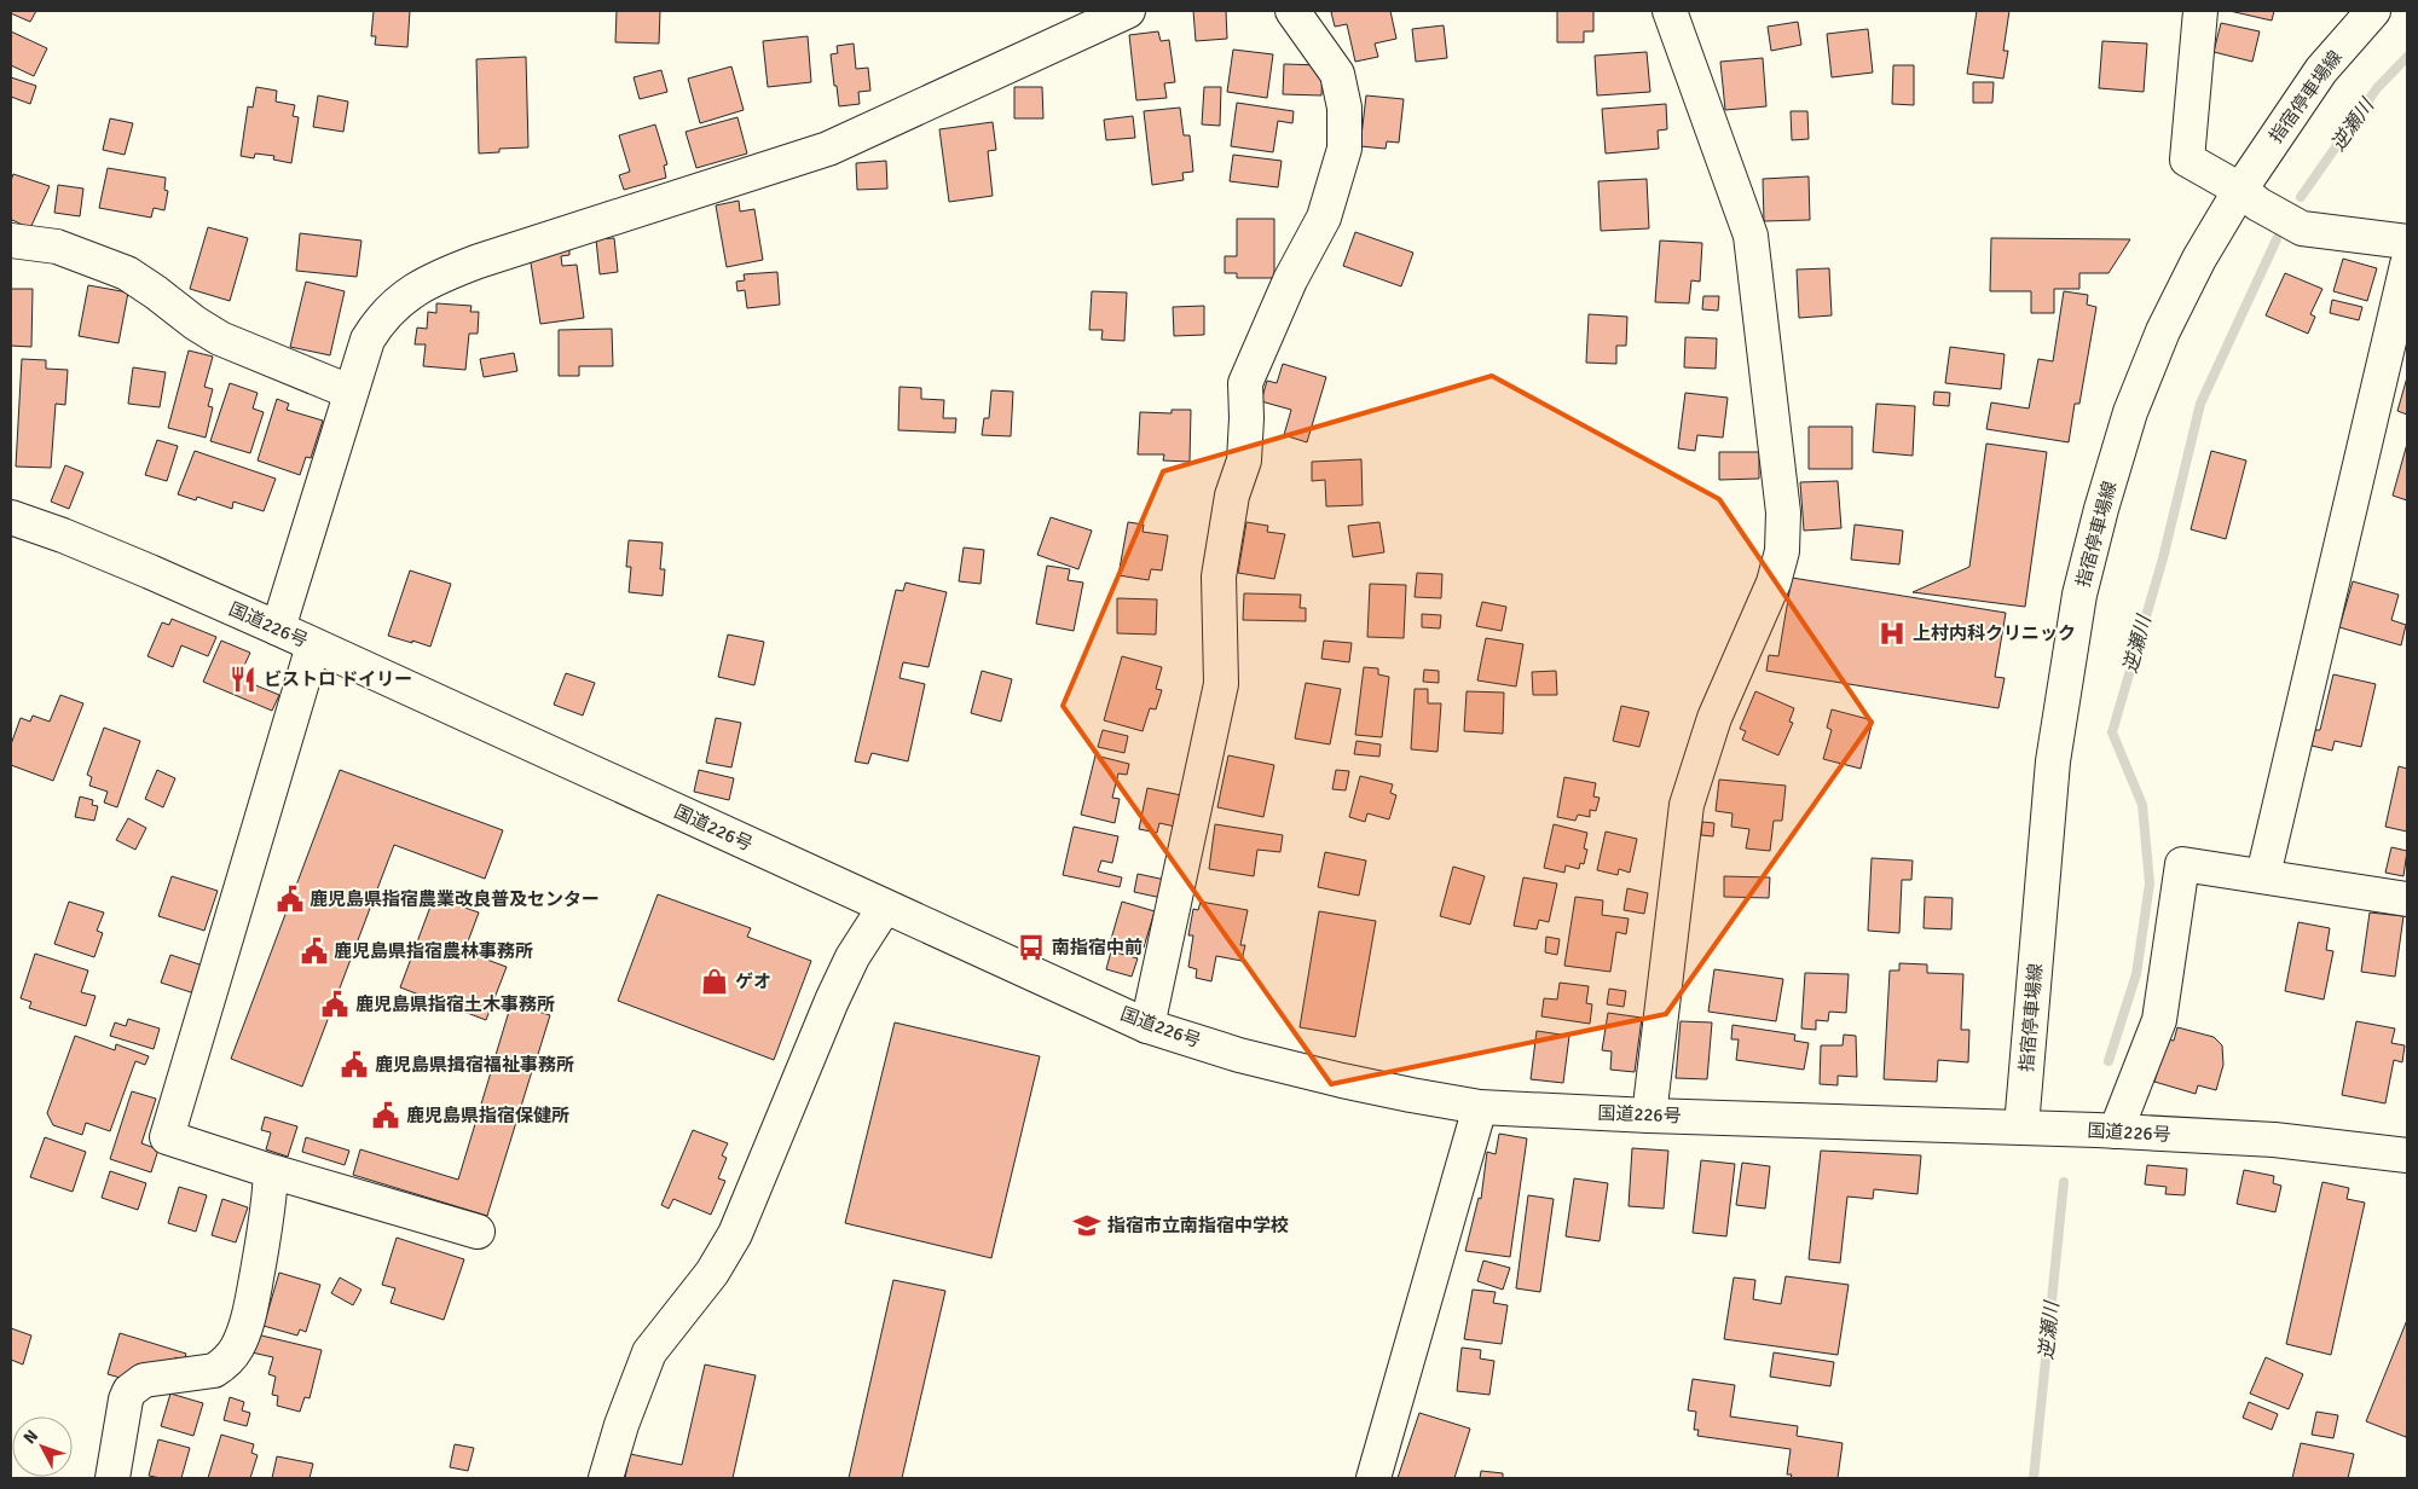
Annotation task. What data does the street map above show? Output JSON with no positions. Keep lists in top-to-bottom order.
{
  "streets": {
    "main road": ["指宿停車場線", "国道226号"]
  },
  "crossings": [
    ["指宿停車場線", "国道226号"]
  ],
  "water": ["逆瀬川"],
  "places": {
    "hospital": ["上村内科クリニック"],
    "restaurant": ["ビストロ ドイリー"],
    "public building": [
      "鹿児島県指宿農業改良普及センター",
      "鹿児島県指宿農林事務所",
      "鹿児島県指宿土木事務所",
      "鹿児島県揖宿福祉事務所",
      "鹿児島県指宿保健所"
    ],
    "bus stop": ["南指宿中前"],
    "shop": ["ゲオ"],
    "school or university": ["指宿市立南指宿中学校"]
  },
  "north": "top left"
}
